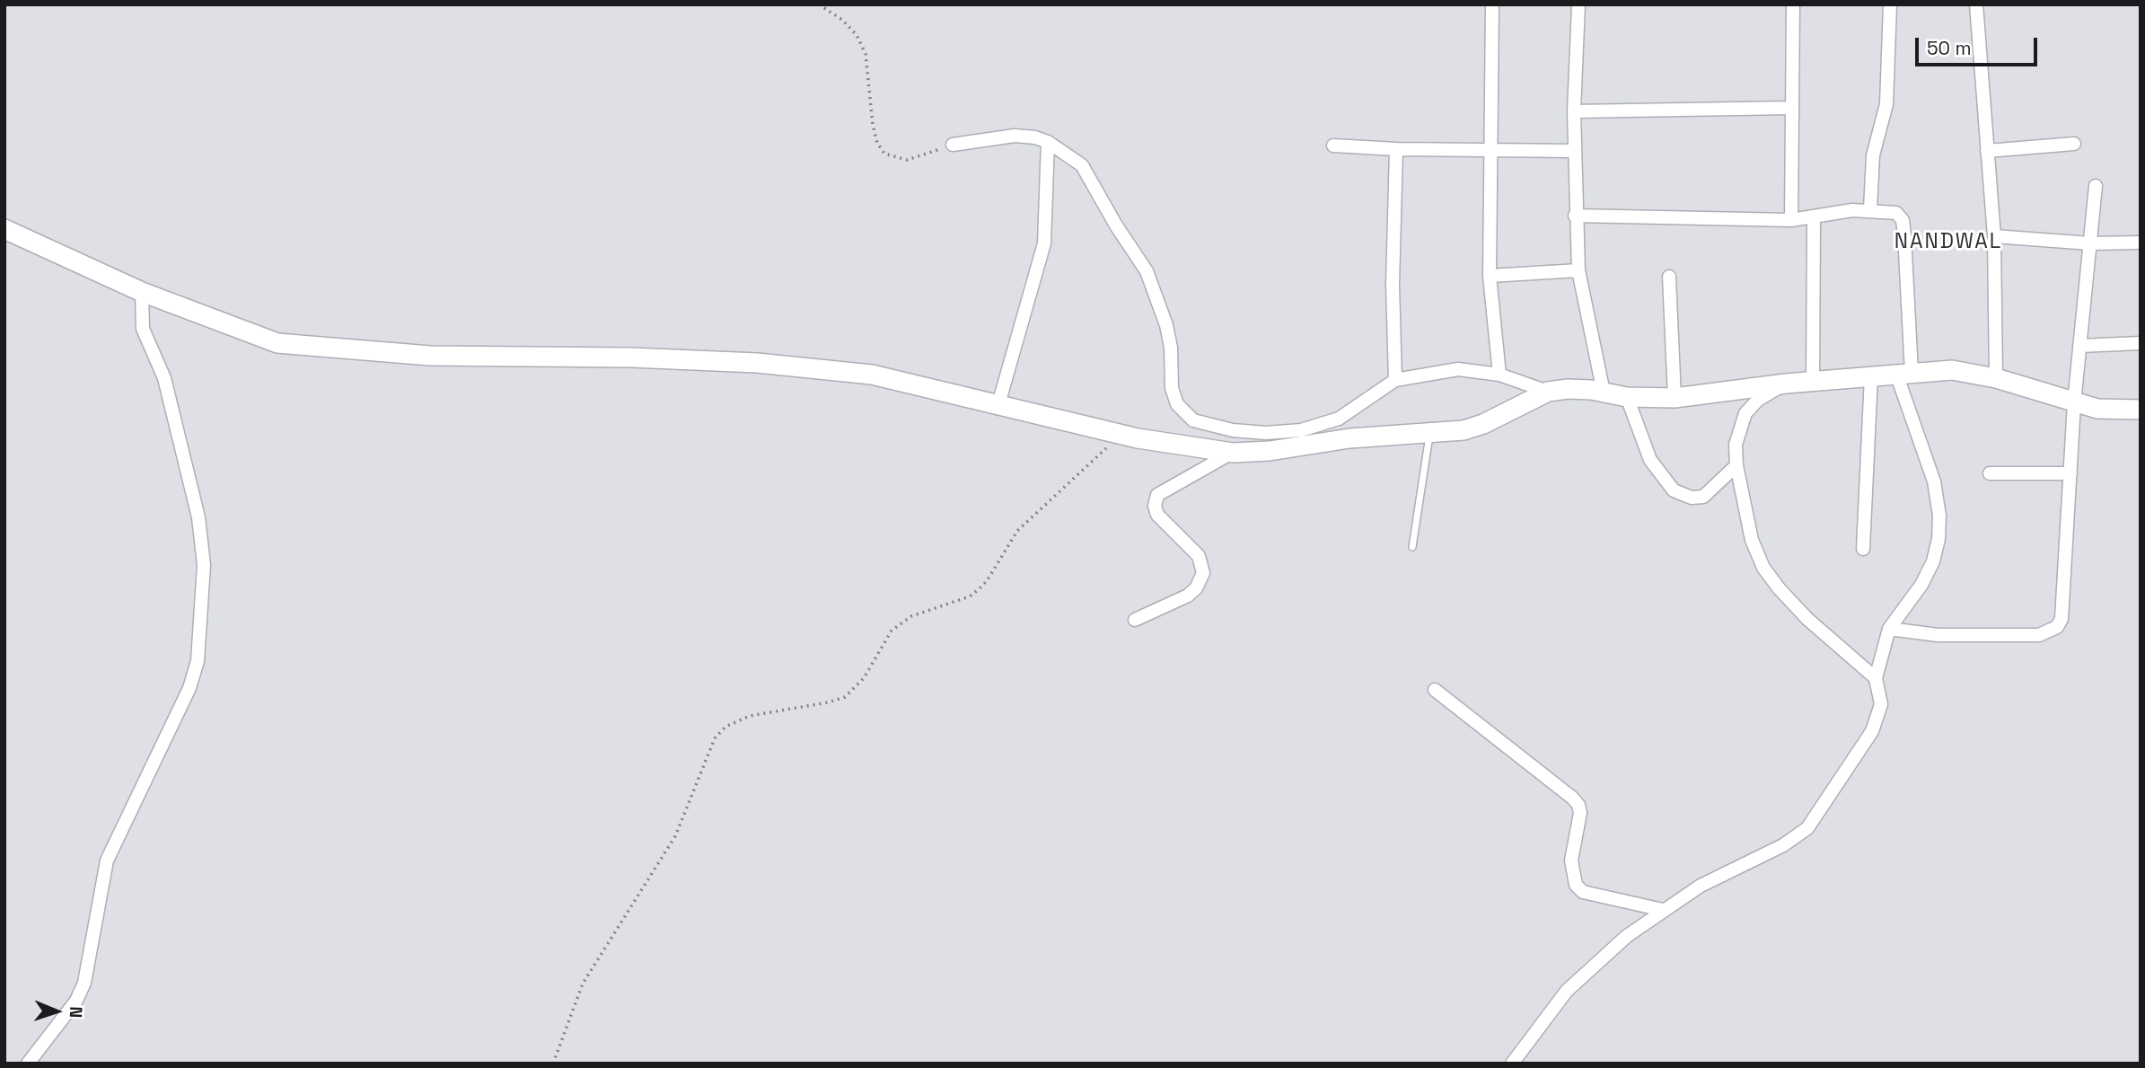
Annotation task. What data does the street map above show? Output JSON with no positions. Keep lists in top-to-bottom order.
{
  "districts": ["NANDWAL"],
  "scale_bar": "50 m",
  "north": "right"
}
